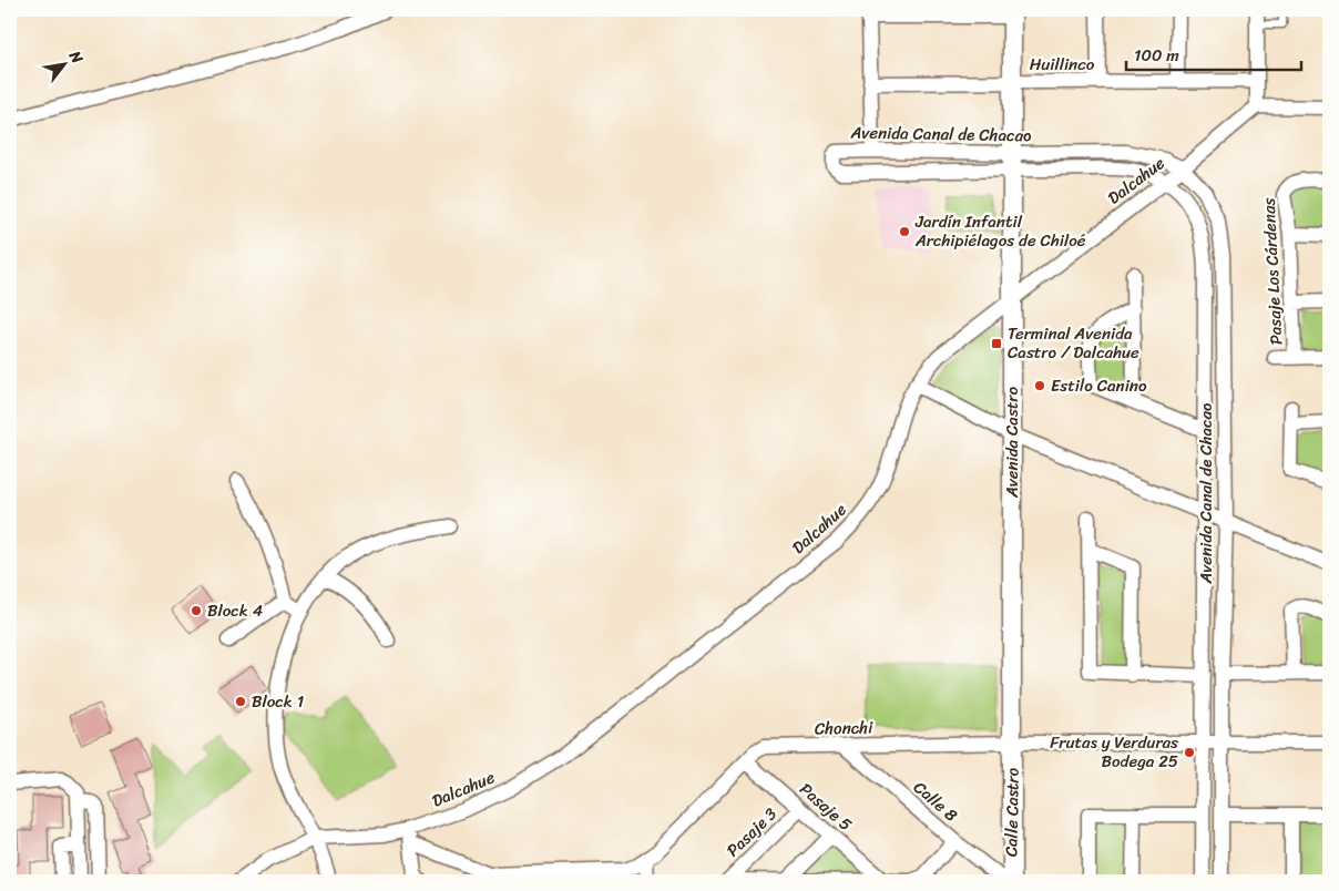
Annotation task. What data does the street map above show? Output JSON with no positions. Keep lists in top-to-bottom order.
{
  "streets": {
    "street": [
      "Huillinco",
      "Avenida Canal de Chacao",
      "Dalcahue",
      "Pasaje Los Cárdenas",
      "Avenida Castro",
      "Chonchi",
      "Calle 8",
      "Pasaje 5",
      "Calle Castro",
      "Pasaje 3"
    ]
  },
  "crossings": [
    ["Huillinco", "Avenida Castro"],
    ["Avenida Canal de Chacao", "Dalcahue"],
    ["Avenida Canal de Chacao", "Avenida Castro"],
    ["Avenida Canal de Chacao", "Chonchi"],
    ["Dalcahue", "Avenida Castro"],
    ["Avenida Castro", "Chonchi"],
    ["Avenida Castro", "Calle Castro"],
    ["Chonchi", "Calle 8"],
    ["Chonchi", "Pasaje 5"],
    ["Chonchi", "Calle Castro"],
    ["Pasaje 5", "Pasaje 3"]
  ],
  "places": {
    "other": [
      "Jardín Infantil Archipiélagos de Chiloé",
      "Estilo Canino",
      "Block 4",
      "Block 1",
      "Frutas y Verduras Bodega 25"
    ],
    "transit": ["Terminal Avenida Castro / Dalcahue"]
  },
  "scale_bar": "100 m",
  "north": "top right"
}
